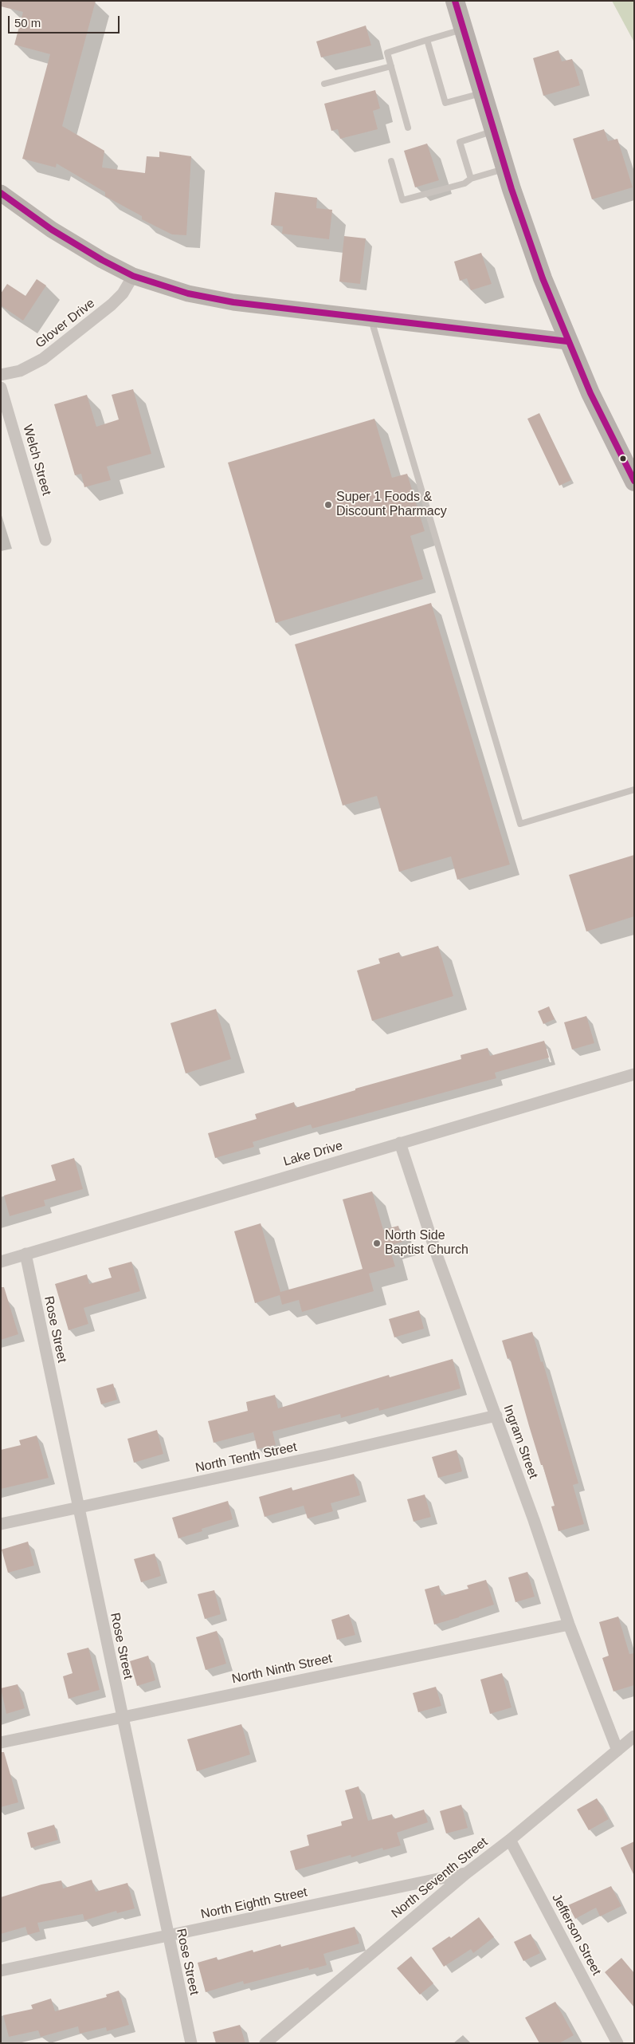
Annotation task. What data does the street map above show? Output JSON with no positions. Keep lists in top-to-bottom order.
{
  "streets": {
    "street": [
      "Glover Drive",
      "Welch Street",
      "Lake Drive",
      "Rose Street",
      "Ingram Street",
      "North Tenth Street",
      "North Ninth Street",
      "North Seventh Street",
      "North Eighth Street",
      "Jefferson Street"
    ]
  },
  "crossings": [
    ["Lake Drive", "Rose Street"],
    ["Lake Drive", "Ingram Street"],
    ["Rose Street", "North Tenth Street"],
    ["Rose Street", "North Ninth Street"],
    ["Rose Street", "North Eighth Street"],
    ["Ingram Street", "North Tenth Street"],
    ["Ingram Street", "North Ninth Street"],
    ["Ingram Street", "North Seventh Street"],
    ["North Seventh Street", "North Eighth Street"],
    ["North Seventh Street", "Jefferson Street"]
  ],
  "places": ["Super 1 Foods & Discount Pharmacy", "North Side Baptist Church"],
  "scale_bar": "50 m"
}
